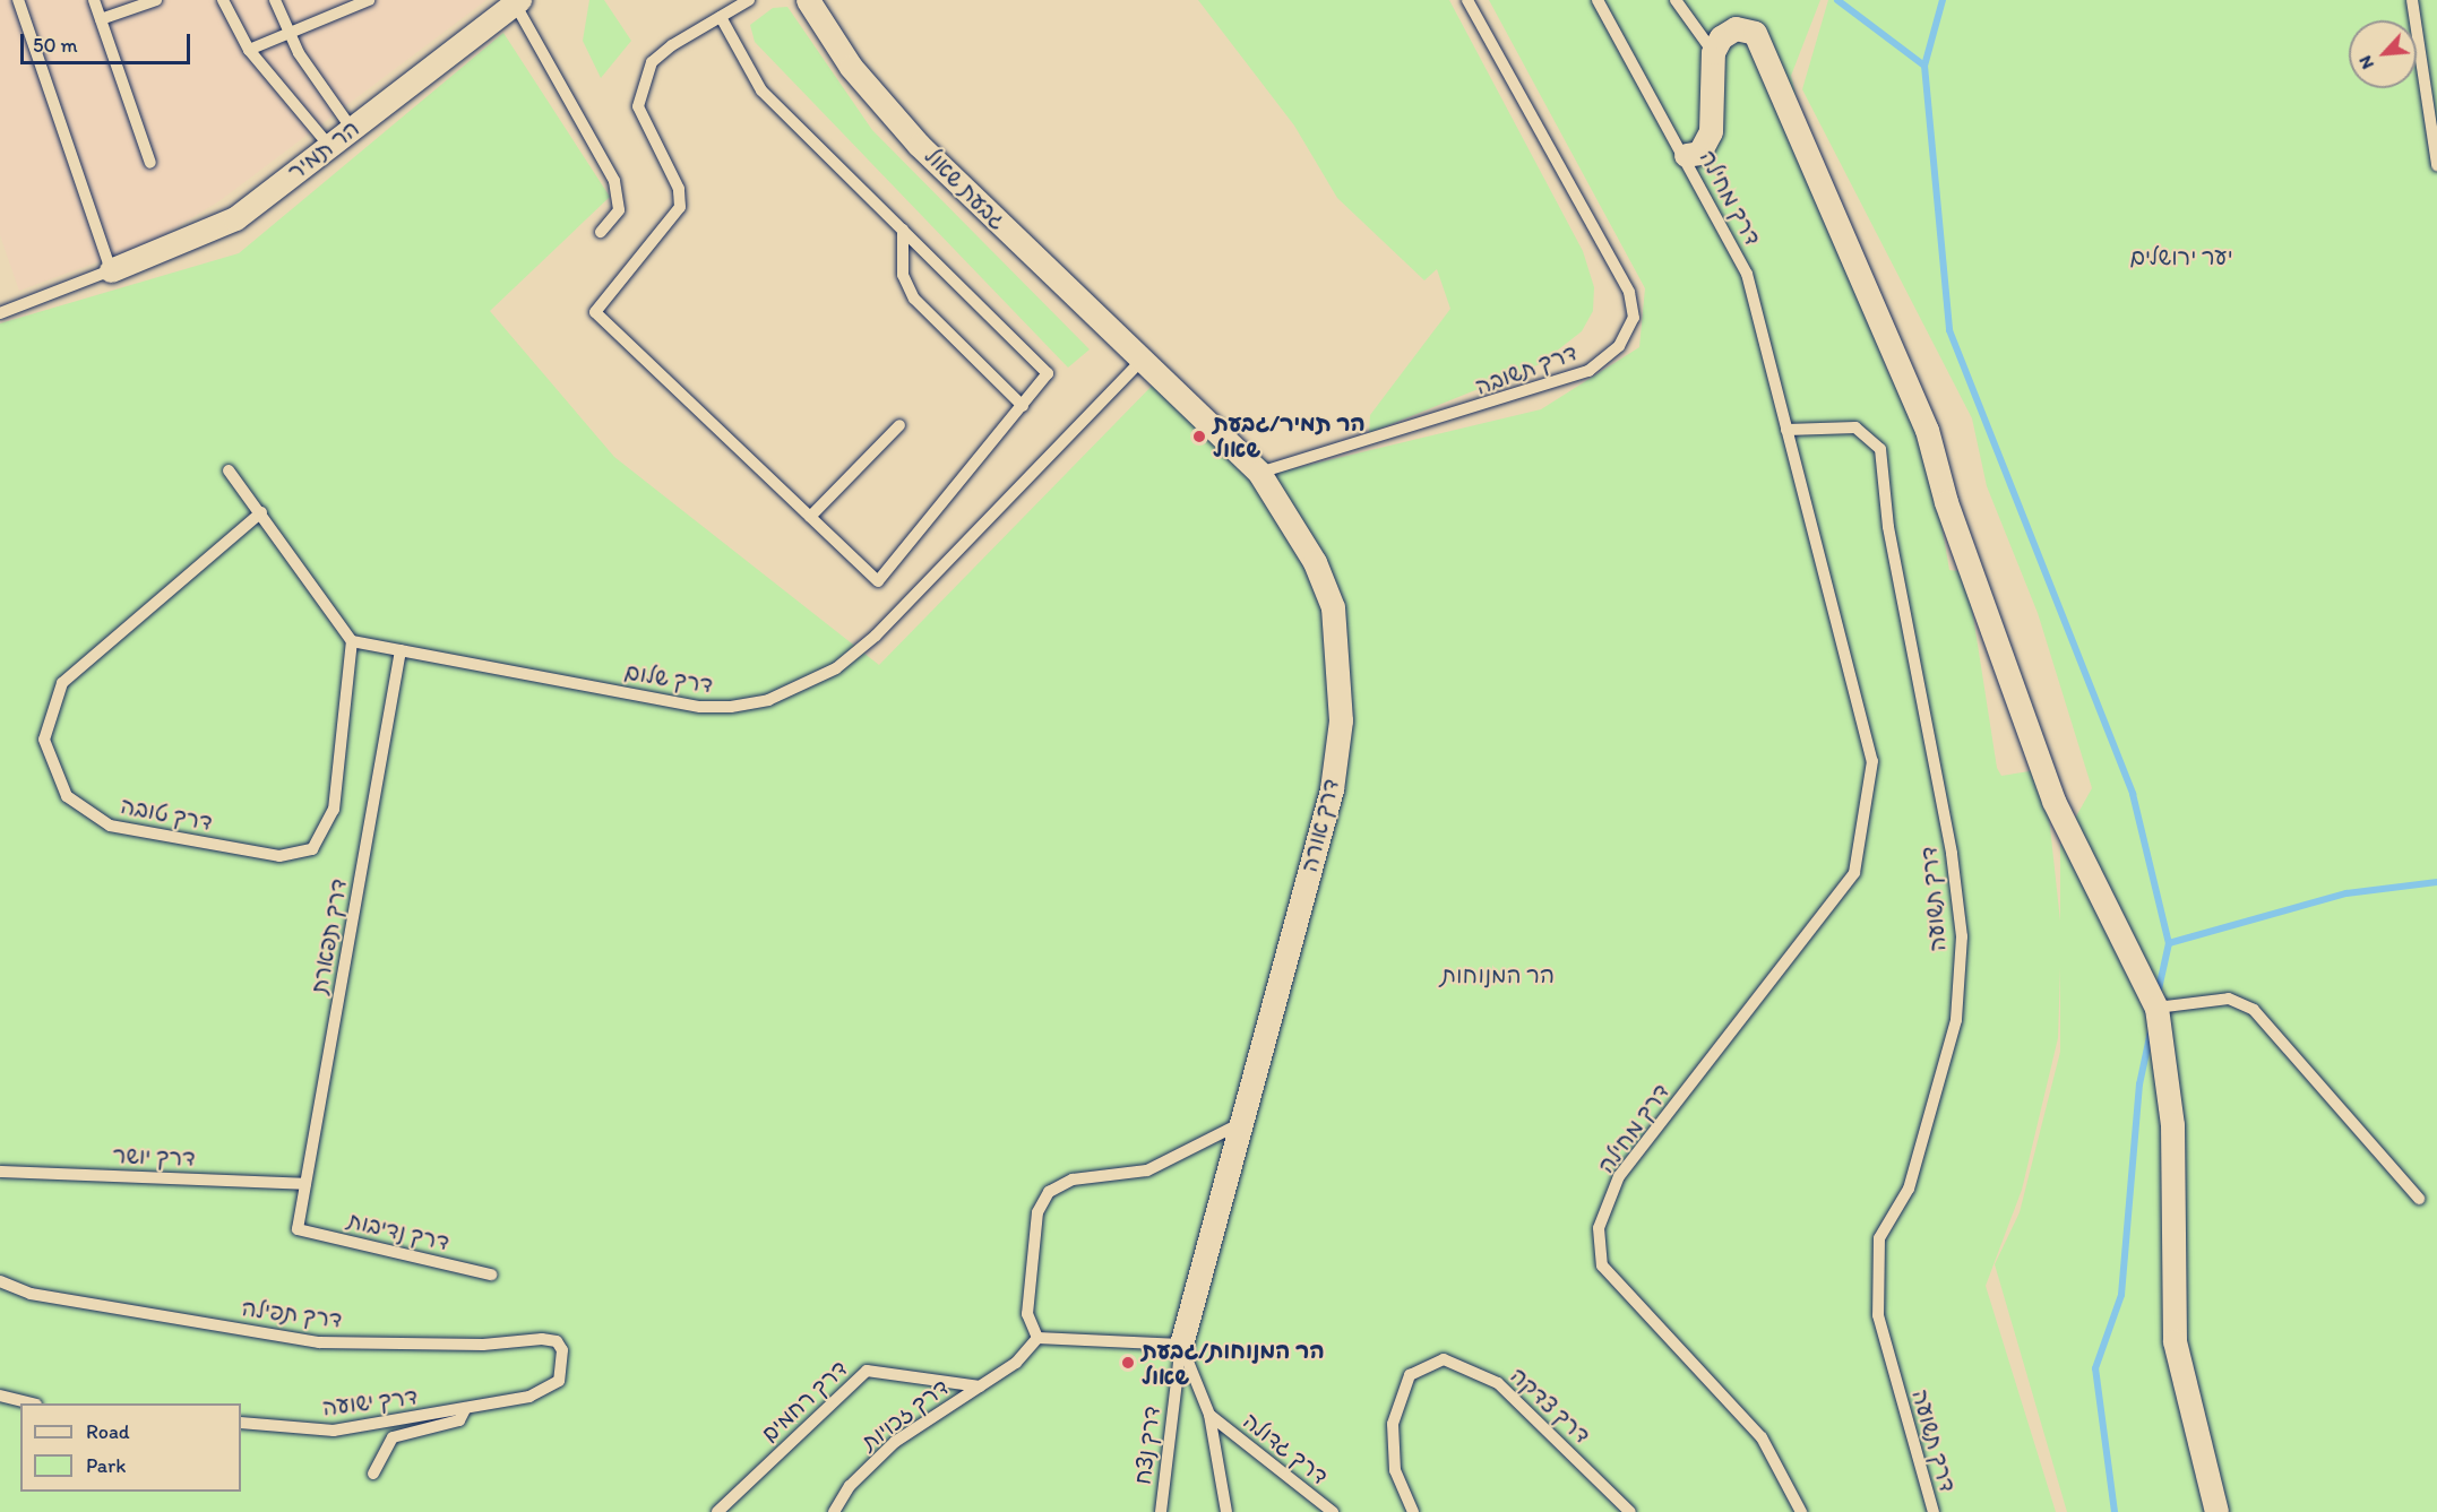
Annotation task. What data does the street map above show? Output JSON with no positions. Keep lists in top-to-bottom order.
{
  "streets": {
    "street": ["הר תמיר", "גבעת שאול", "דרך אורה"],
    "lane": [
      "דרך מחילה",
      "דרך תשובה",
      "דרך שלום",
      "דרך טובה",
      "דרך תשועה",
      "דרך תפארת",
      "דרך יושר",
      "דרך נדיבות",
      "דרך תפילה",
      "דרך רחמים",
      "דרך ישועה",
      "דרך צדקה",
      "דרך זכויות",
      "דרך נצח",
      "דרך גדולה"
    ]
  },
  "crossings": [
    ["גבעת שאול", "דרך שלום"],
    ["גבעת שאול", "דרך אורה"],
    ["דרך מחילה", "דרך תשועה"],
    ["דרך תשובה", "דרך אורה"],
    ["דרך שלום", "דרך טובה"],
    ["דרך שלום", "דרך אורה"],
    ["דרך שלום", "דרך תפארת"],
    ["דרך אורה", "דרך נצח"],
    ["דרך אורה", "דרך גדולה"],
    ["דרך תפארת", "דרך יושר"],
    ["דרך תפארת", "דרך נדיבות"],
    ["דרך תפילה", "דרך ישועה"],
    ["דרך רחמים", "דרך זכויות"],
    ["דרך נצח", "דרך גדולה"]
  ],
  "parks": ["יער ירושלים", "הר המנוחות"],
  "places": ["הר תמיר/גבעת שאול", "הר המנוחות/גבעת שאול"],
  "legend": ["Road", "Park"],
  "scale_bar": "50 m",
  "north": "bottom left"
}
